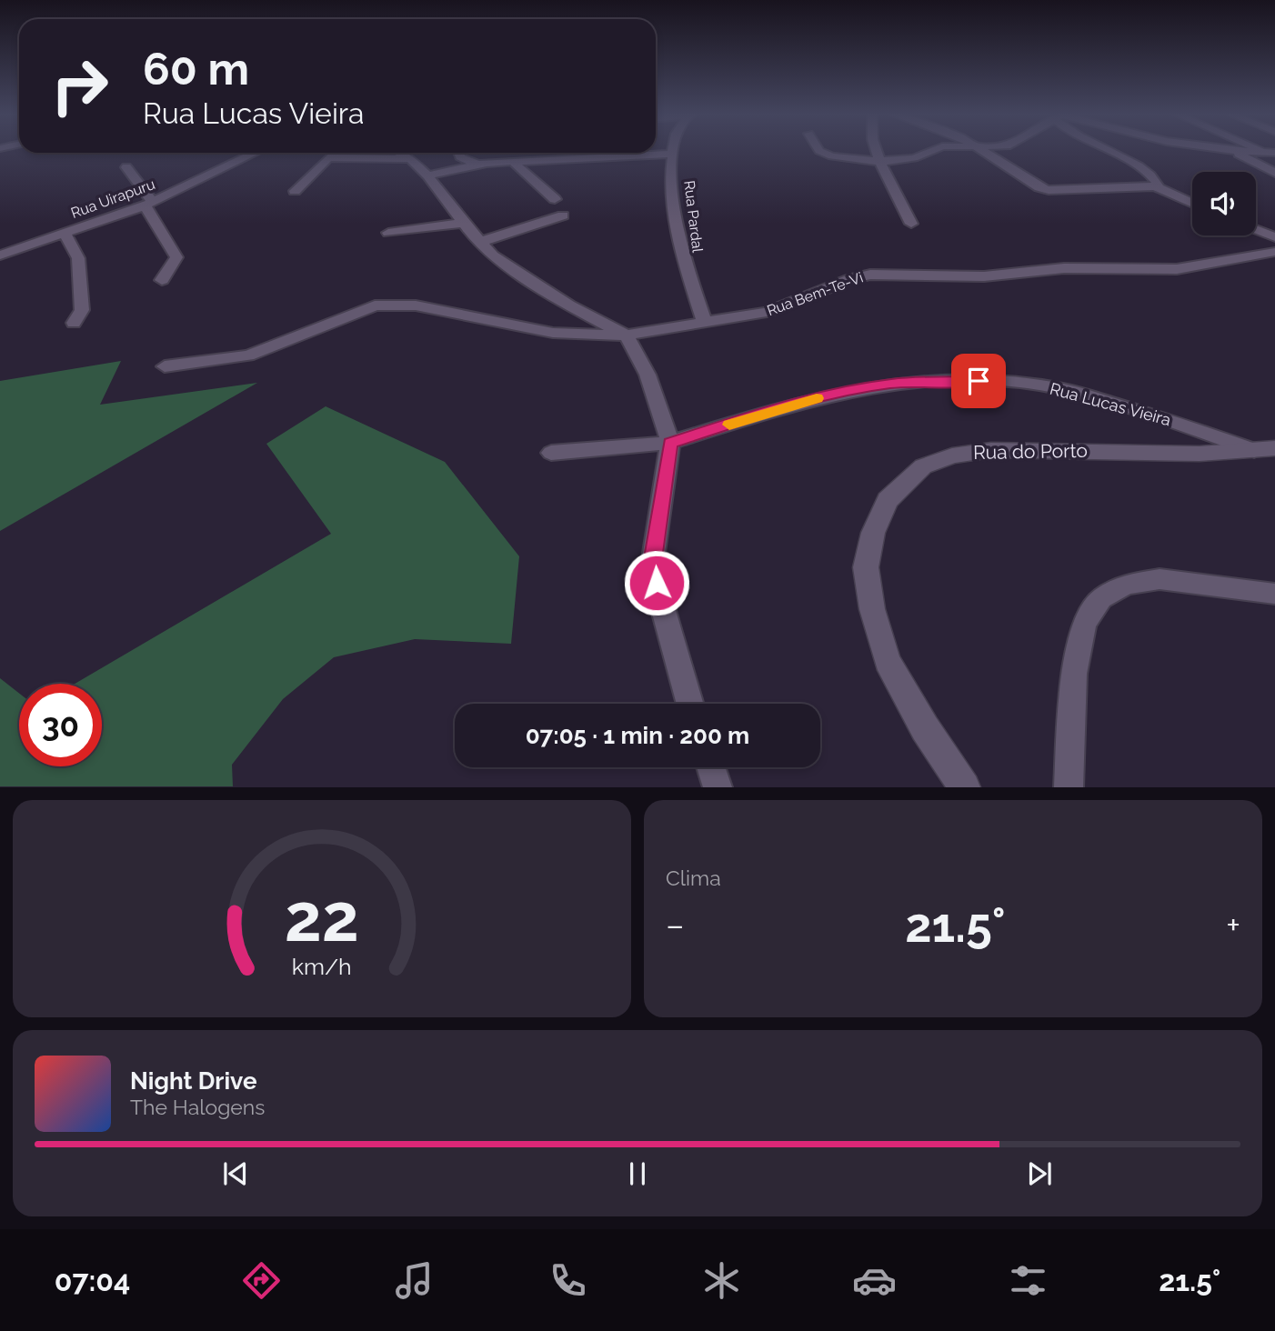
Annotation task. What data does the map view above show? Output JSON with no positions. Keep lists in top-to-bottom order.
{
  "streets": {
    "street": [
      "Rua Uirapuru",
      "Rua Pardal",
      "Rua Bem-Te-Vi",
      "Rua Lucas Vieira",
      "Rua do Porto"
    ]
  },
  "crossings": [
    ["Rua Pardal", "Rua Bem-Te-Vi"],
    ["Rua Lucas Vieira", "Rua do Porto"]
  ],
  "page": {
    "turn": ["60 m", "Rua Lucas Vieira"],
    "limit": "30",
    "trip": "07:05 · 1 min · 200 m",
    "tile": "Clima",
    "heat": ["−", "21.5°", "+"],
    "song": ["Night Drive", "The Halogens"],
    "tabs": ["07:04", "21.5°"],
    "gauge": ["22", "km/h"]
  }
}
